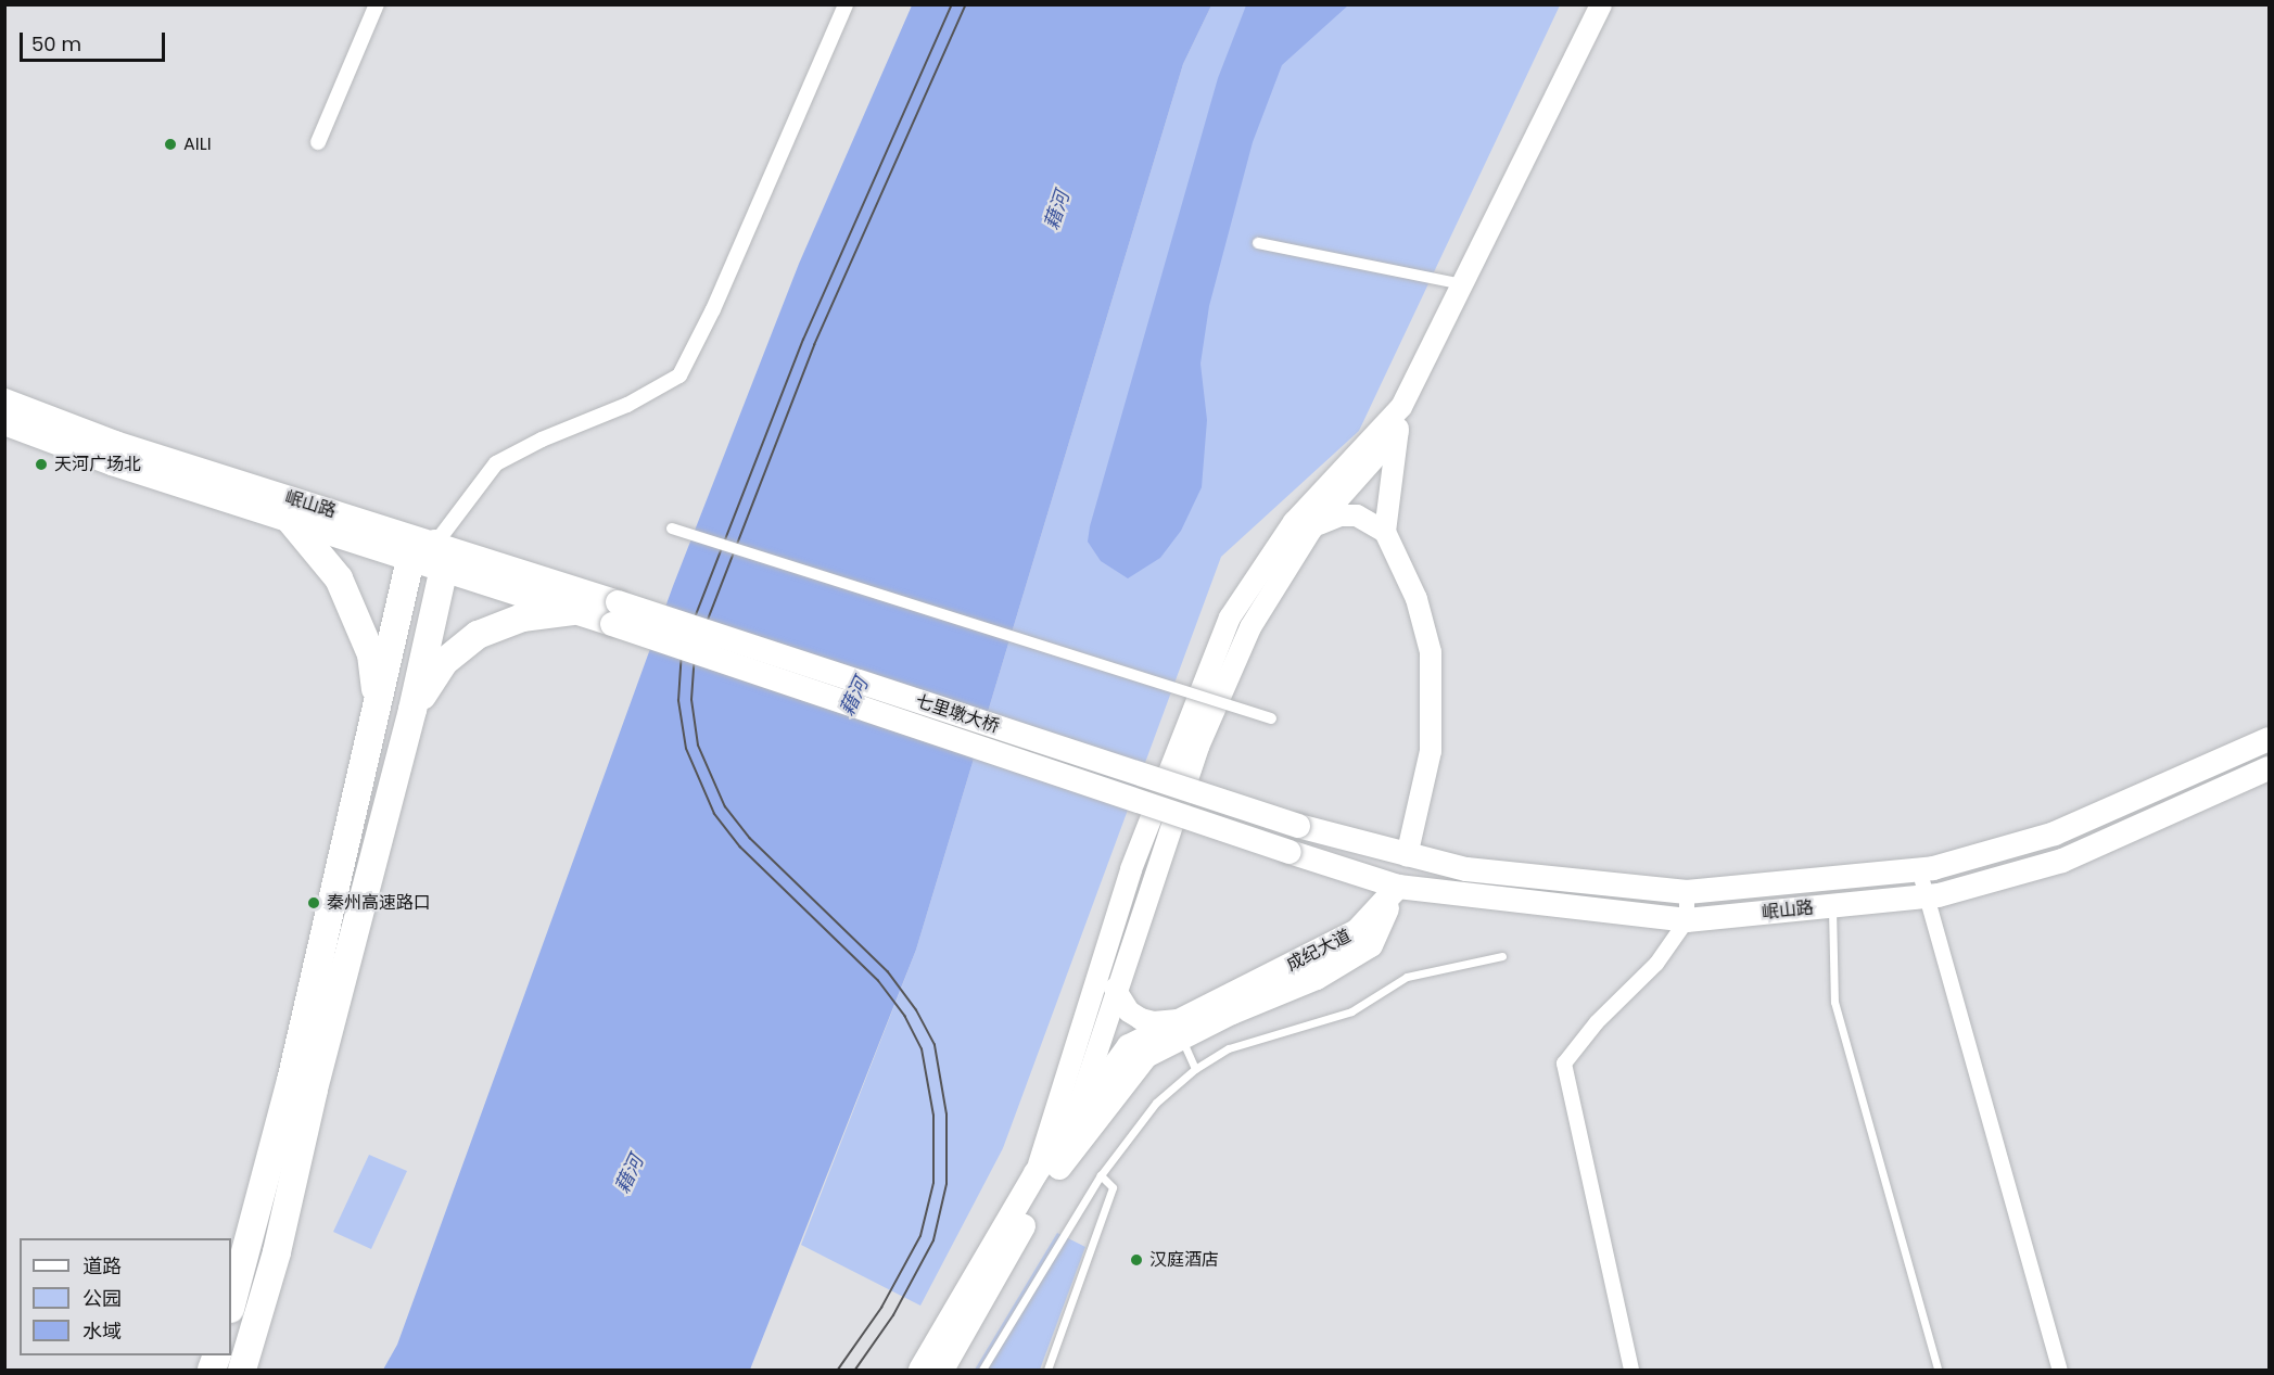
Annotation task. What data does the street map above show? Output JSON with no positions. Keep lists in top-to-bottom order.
{
  "streets": {
    "main road": ["岷山路", "七里墩大桥", "成纪大道"]
  },
  "crossings": [
    ["岷山路", "七里墩大桥"],
    ["岷山路", "成纪大道"]
  ],
  "water": ["藉河"],
  "places": [
    "AILI",
    "天河广场北",
    "秦州高速路口",
    "汉庭酒店"
  ],
  "legend": ["道路", "公园", "水域"],
  "scale_bar": "50 m"
}
